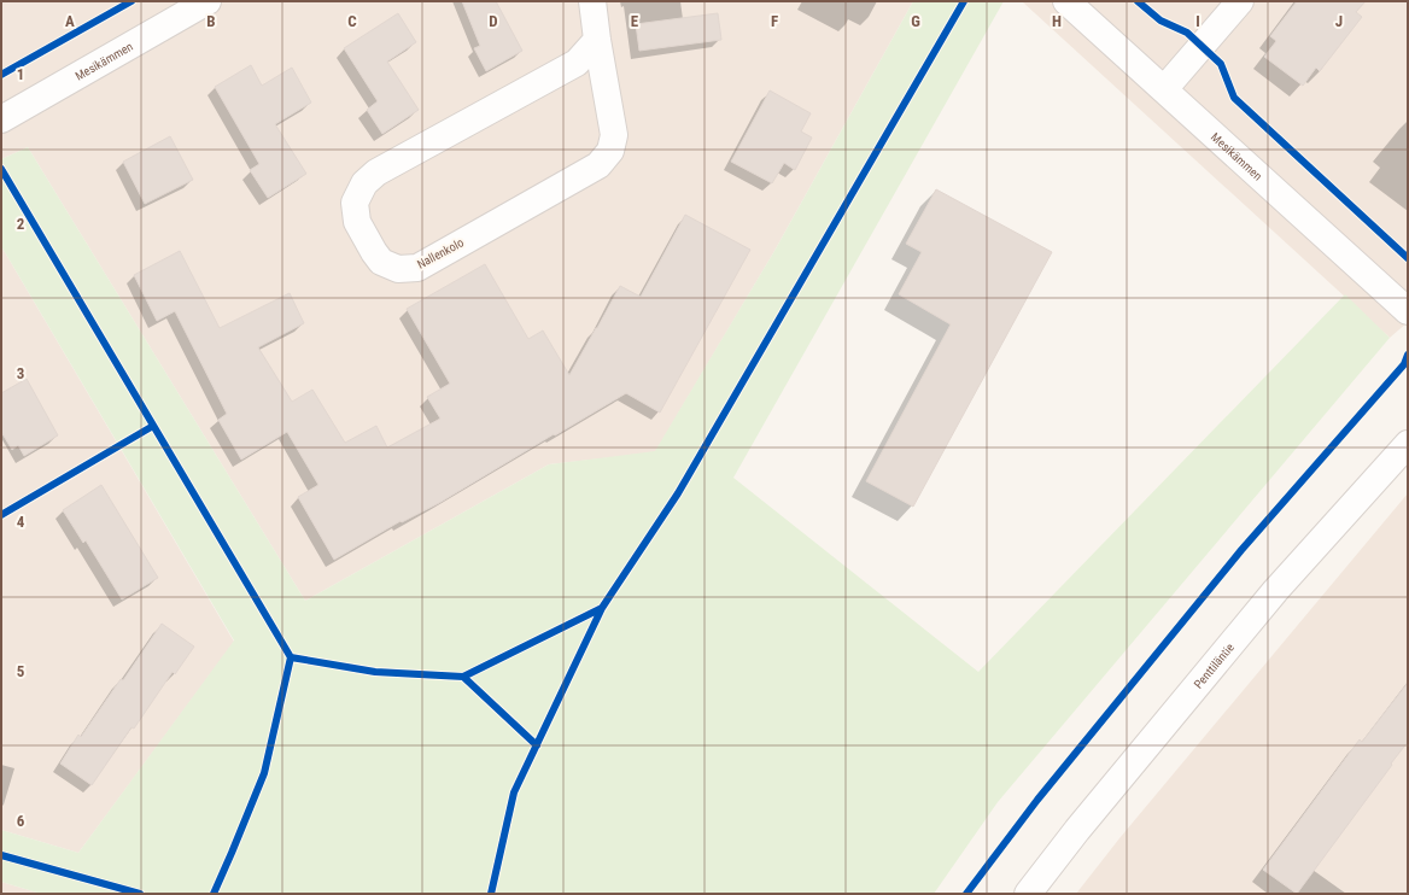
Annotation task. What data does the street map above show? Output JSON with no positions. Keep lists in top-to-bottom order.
{
  "streets": {
    "street": ["Mesikämmen", "Nallenkolo", "Penttiläntie"]
  },
  "grid": {
    "columns": [
      "A",
      "B",
      "C",
      "D",
      "E",
      "F",
      "G",
      "H",
      "I",
      "J"
    ],
    "rows": [
      "1",
      "2",
      "3",
      "4",
      "5",
      "6"
    ]
  }
}
